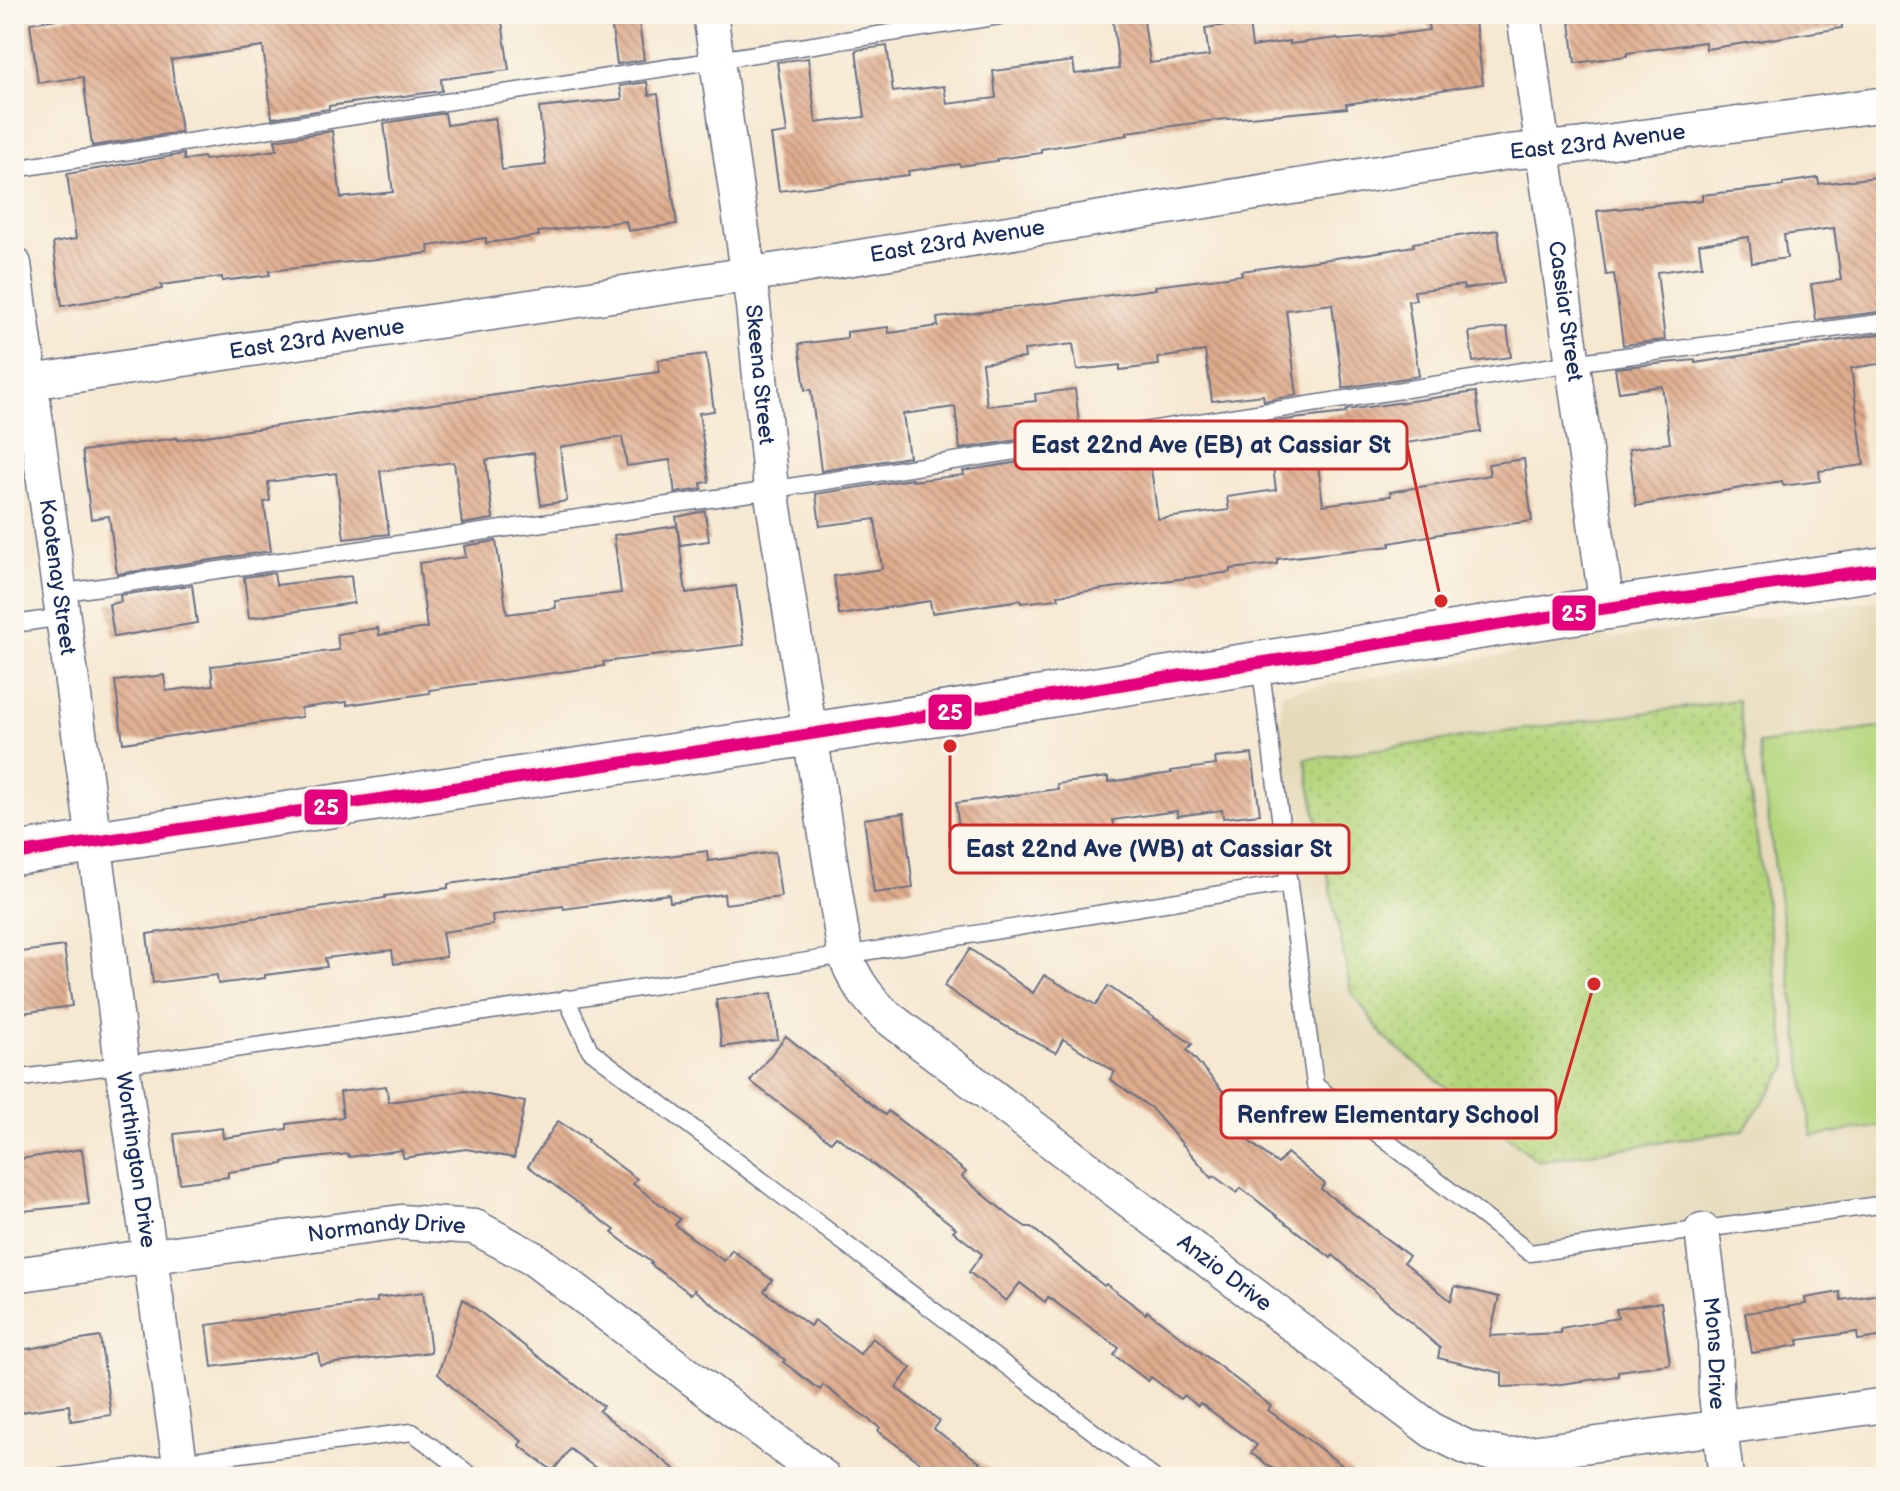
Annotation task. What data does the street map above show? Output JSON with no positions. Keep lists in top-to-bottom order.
{
  "streets": {
    "street": [
      "East 23rd Avenue",
      "Cassiar Street",
      "Skeena Street",
      "Kootenay Street",
      "Worthington Drive",
      "Normandy Drive",
      "Anzio Drive",
      "Mons Drive"
    ]
  },
  "crossings": [
    ["East 23rd Avenue", "Cassiar Street"],
    ["East 23rd Avenue", "Skeena Street"],
    ["East 23rd Avenue", "Kootenay Street"],
    ["Skeena Street", "Anzio Drive"],
    ["Kootenay Street", "Worthington Drive"],
    ["Worthington Drive", "Normandy Drive"],
    ["Anzio Drive", "Mons Drive"]
  ],
  "places": ["East 22nd Ave (EB) at Cassiar St", "East 22nd Ave (WB) at Cassiar St", "Renfrew Elementary School"],
  "lines": ["transit line 25"]
}
